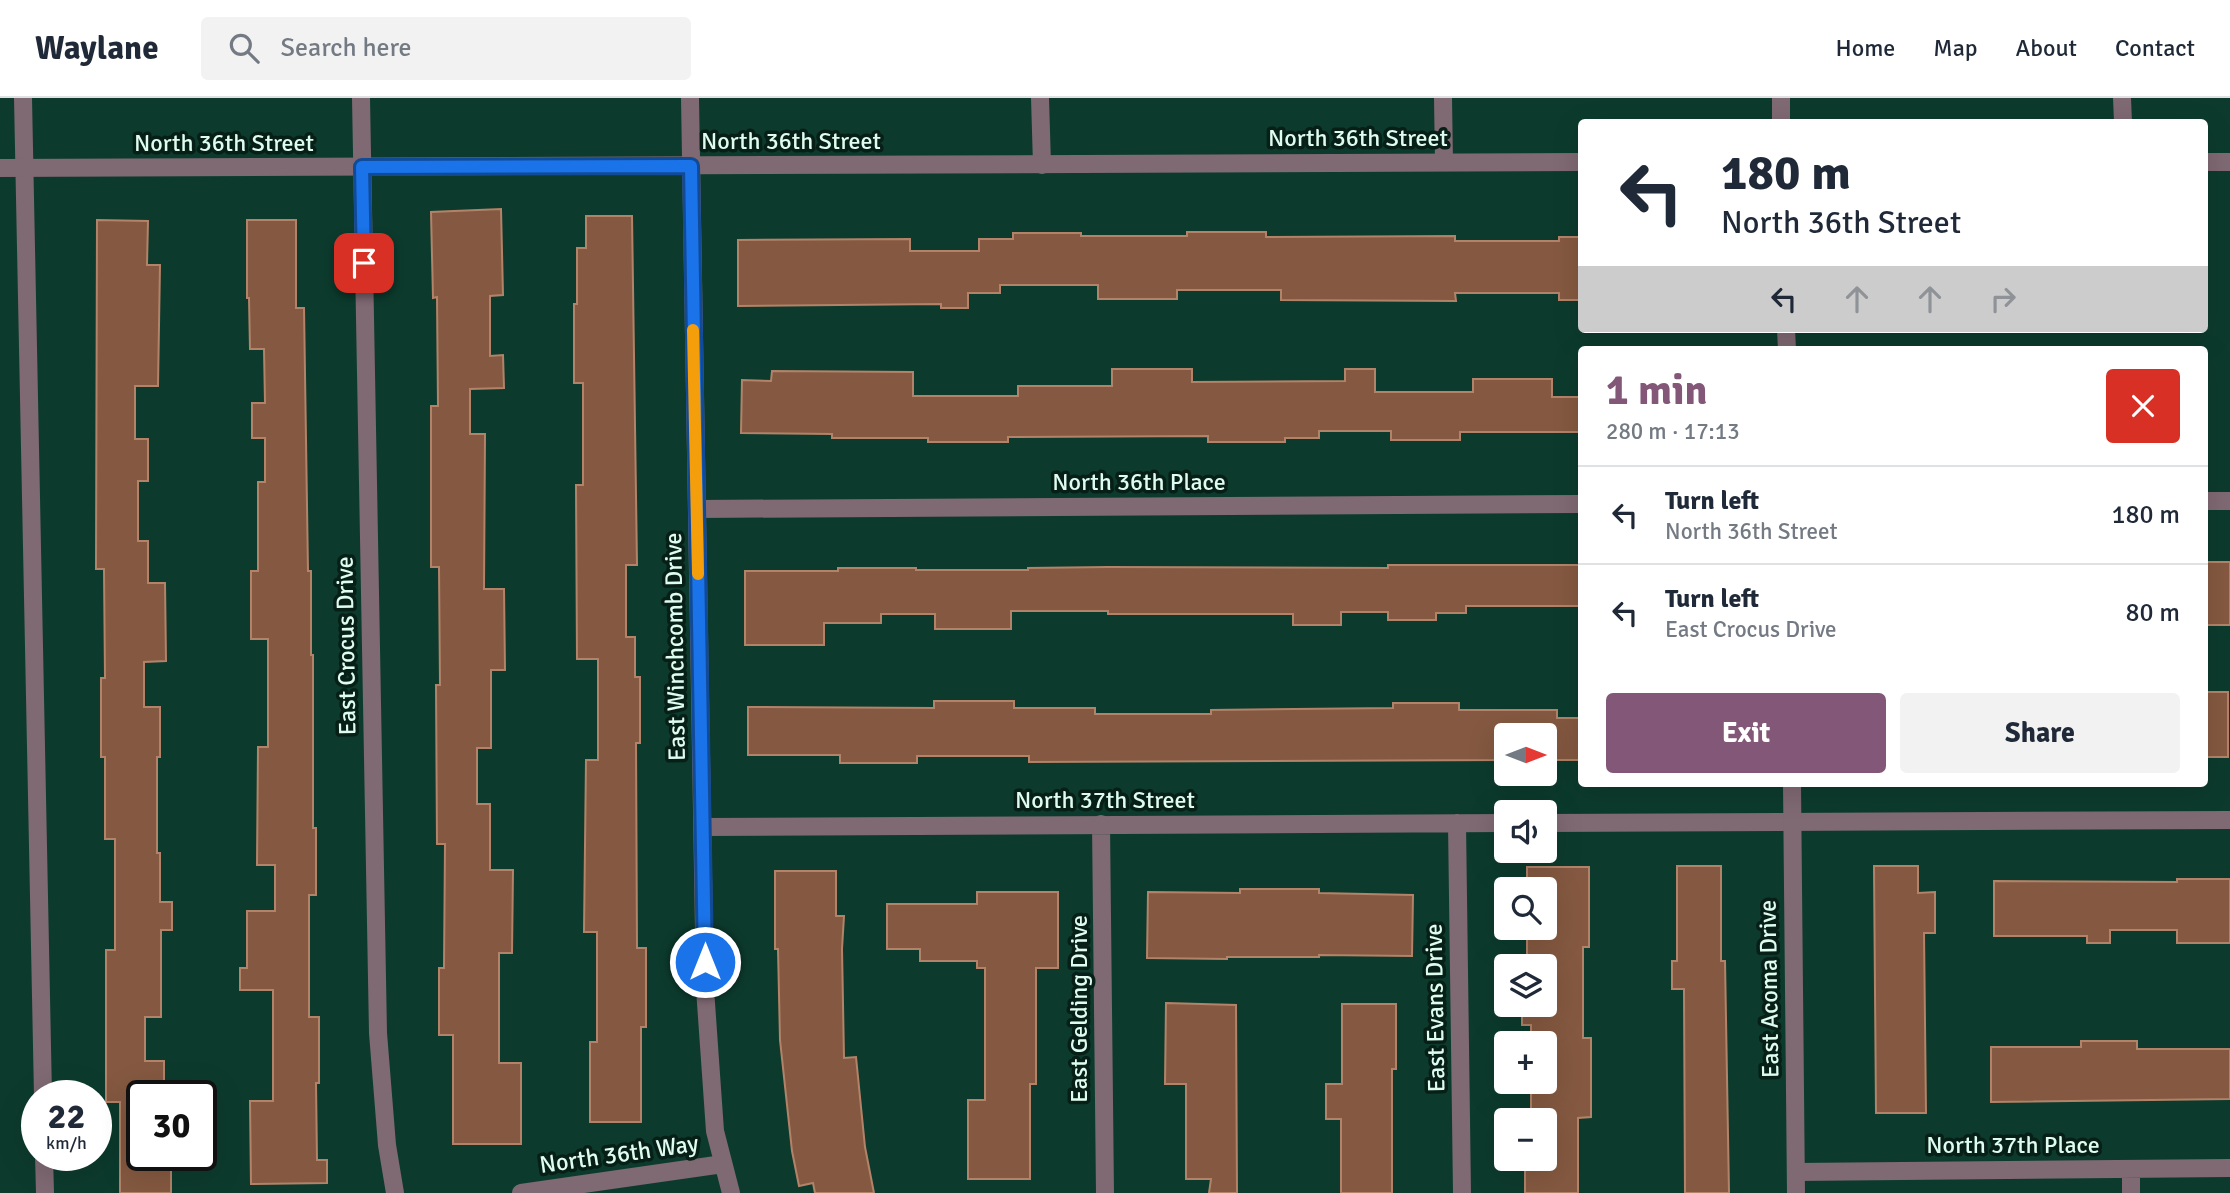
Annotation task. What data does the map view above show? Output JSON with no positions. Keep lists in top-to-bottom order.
{
  "streets": {
    "street": [
      "North 36th Street",
      "North 36th Place",
      "East Crocus Drive",
      "East Winchcomb Drive",
      "North 37th Street",
      "East Acoma Drive",
      "East Evans Drive",
      "East Gelding Drive",
      "North 37th Place",
      "North 36th Way"
    ]
  },
  "crossings": [
    ["North 36th Street", "East Crocus Drive"],
    ["North 36th Street", "East Winchcomb Drive"],
    ["North 36th Place", "East Winchcomb Drive"],
    ["East Winchcomb Drive", "North 37th Street"],
    ["East Winchcomb Drive", "North 36th Way"],
    ["North 37th Street", "East Evans Drive"],
    ["North 37th Street", "East Gelding Drive"],
    ["East Acoma Drive", "North 37th Place"]
  ],
  "north": "right",
  "page": {
    "header": "Waylane",
    "search": "Search here",
    "nav": [
      "Home",
      "Map",
      "About",
      "Contact"
    ],
    "turn": ["180 m", "North 36th Street"],
    "heading": ["1 min", "280 m · 17:13"],
    "list": [
      {
        "name": "Turn left",
        "note": "North 36th Street",
        "value": "180 m"
      },
      {
        "name": "Turn left",
        "note": "East Crocus Drive",
        "value": "80 m"
      }
    ],
    "buttons": ["Exit", "Share"],
    "map_buttons": ["+", "−"],
    "speed": "22 km/h",
    "limit": "30"
  }
}
